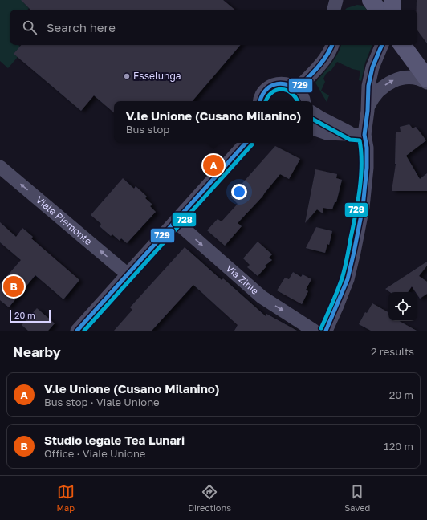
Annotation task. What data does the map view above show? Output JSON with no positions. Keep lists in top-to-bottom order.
{
  "streets": {
    "street": ["Viale Piemonte", "Via Zinie"]
  },
  "one_way": ["Viale Piemonte", "Via Zinie"],
  "places": ["Esselunga"],
  "lines": ["transit line 729", "transit line 728"],
  "scale_bar": "20 m",
  "page": {
    "search": "Search here",
    "popup": ["V.le Unione (Cusano Milanino)", "Bus stop"],
    "pins": ["A", "B"],
    "scale": "20 m",
    "heading": ["Nearby", "2 results"],
    "list": [
      {
        "mark": "A",
        "name": "V.le Unione (Cusano Milanino)",
        "note": "Bus stop · Viale Unione",
        "value": "20 m"
      },
      {
        "mark": "B",
        "name": "Studio legale Tea Lunari",
        "note": "Office · Viale Unione",
        "value": "120 m"
      }
    ],
    "nav": ["Map", "Directions", "Saved"]
  }
}
